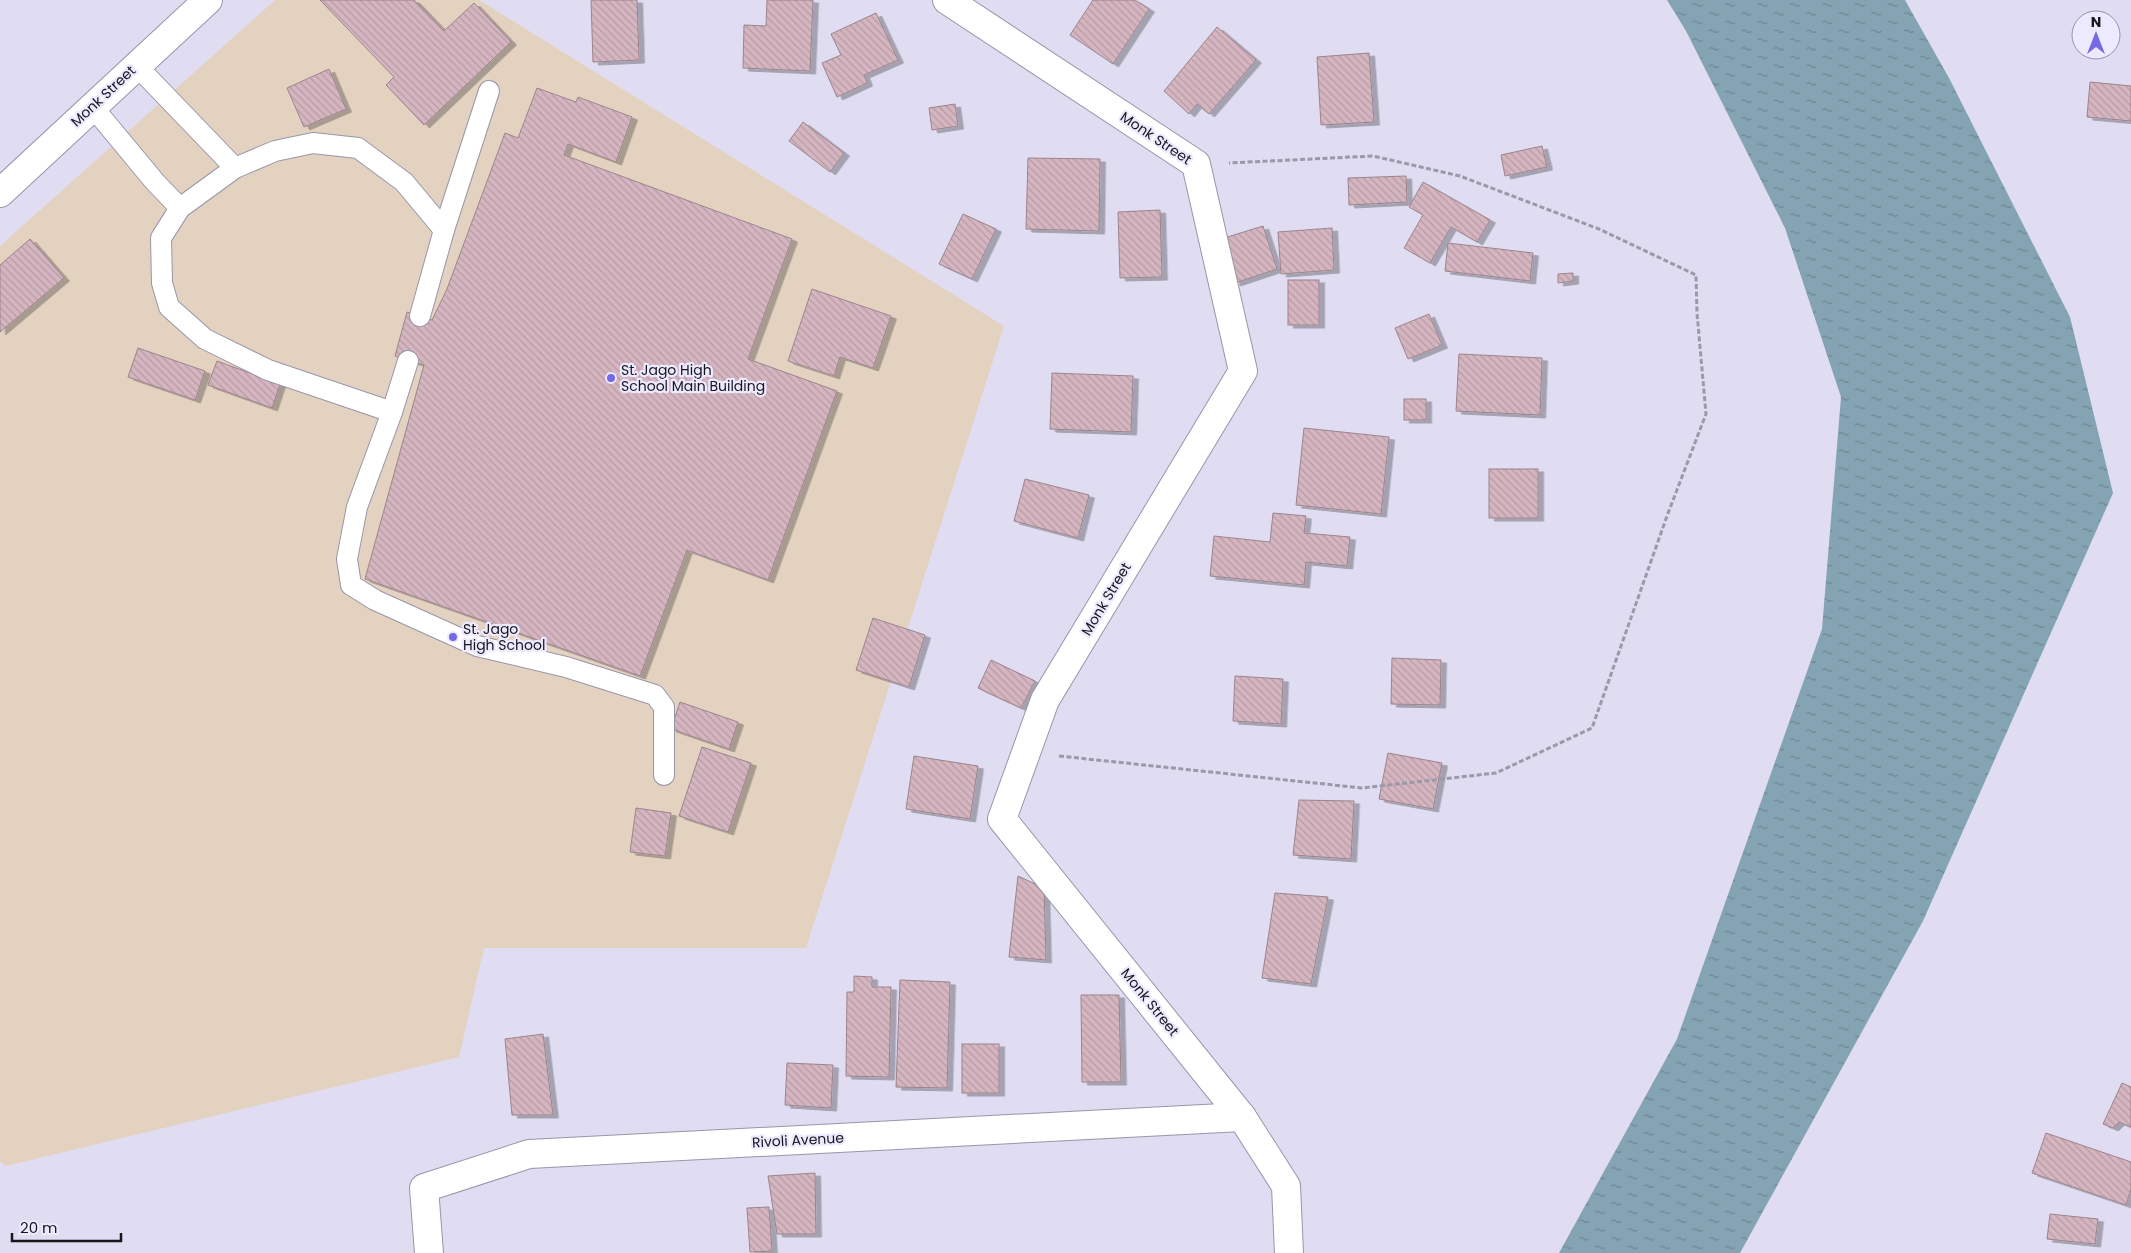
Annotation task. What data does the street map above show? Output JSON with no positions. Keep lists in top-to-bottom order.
{
  "streets": {
    "street": ["Monk Street", "Rivoli Avenue"]
  },
  "crossings": [
    ["Monk Street", "Rivoli Avenue"]
  ],
  "places": ["St. Jago High School Main Building", "St. Jago High School"],
  "scale_bar": "20 m",
  "north": "top"
}
